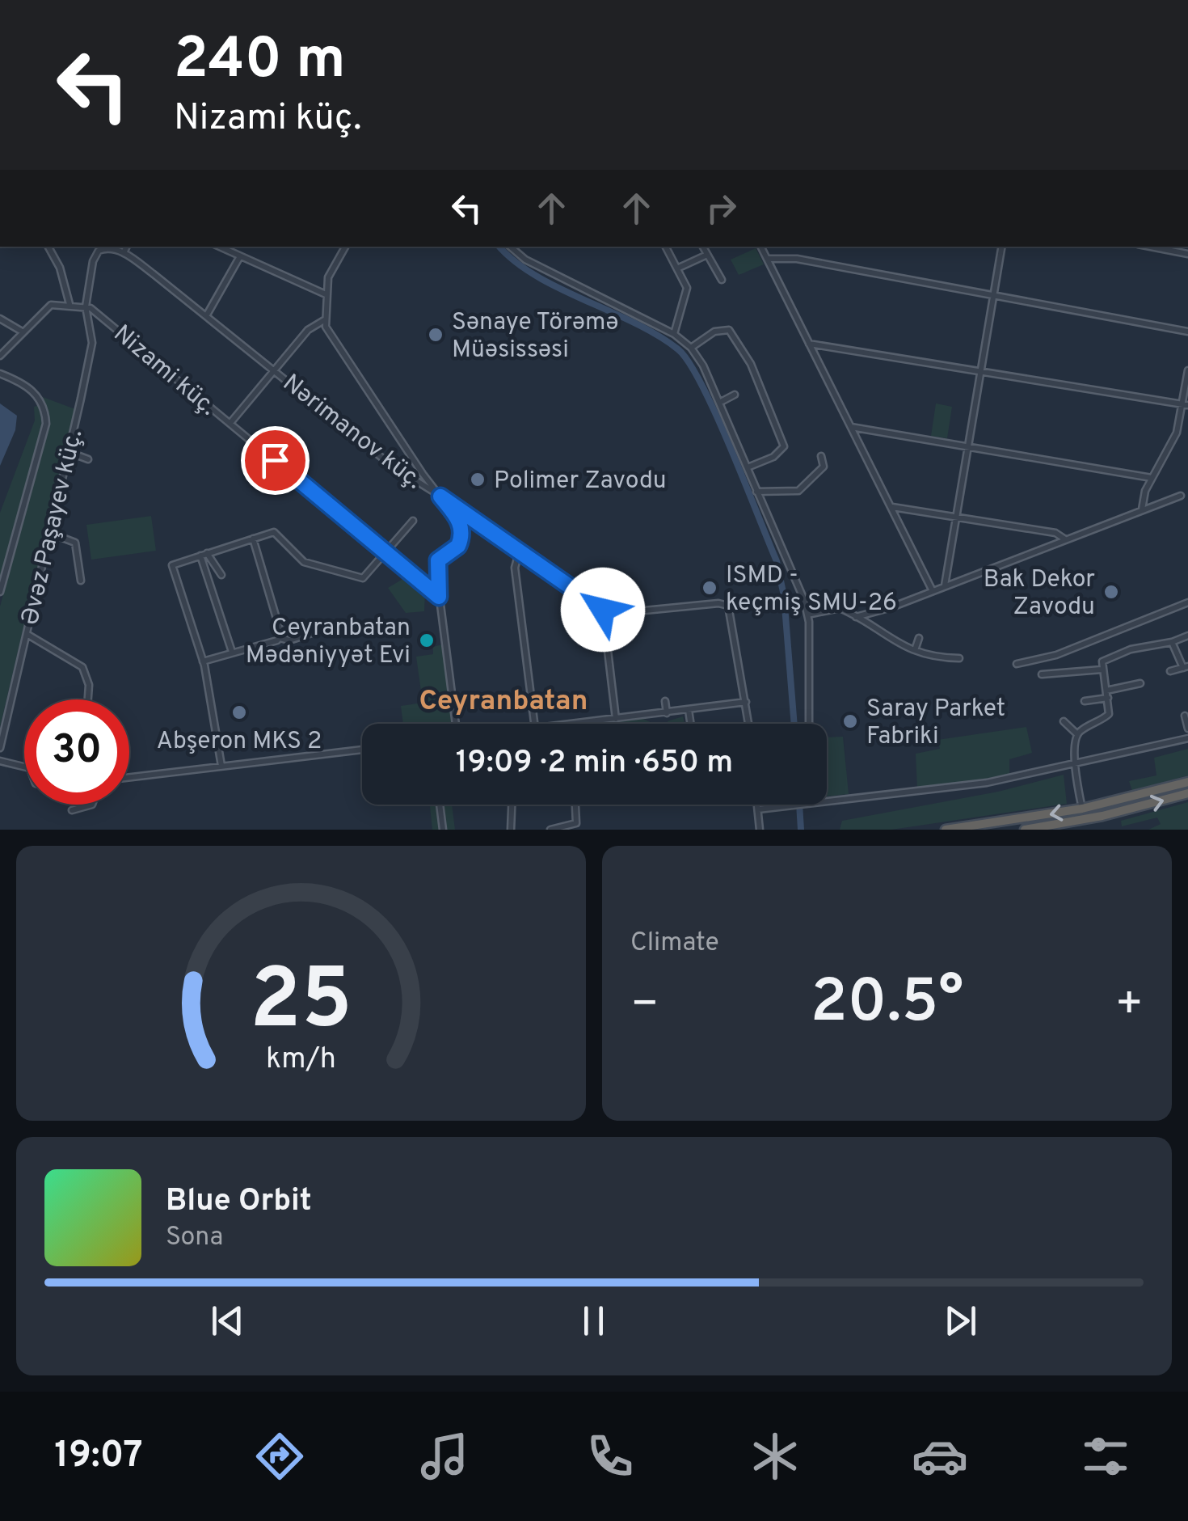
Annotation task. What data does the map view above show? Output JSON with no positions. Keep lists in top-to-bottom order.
{
  "streets": {
    "street": ["Nizami küç.", "Nərimanov küç.", "Əvəz Paşayev küç."]
  },
  "crossings": [
    ["Nizami küç.", "Əvəz Paşayev küç."]
  ],
  "districts": ["Ceyranbatan"],
  "places": [
    "Sənaye Törəmə Müəsissəsi",
    "Polimer Zavodu",
    "ISMD - keçmiş SMU-26",
    "Bak Dekor Zavodu",
    "Ceyranbatan Mədəniyyət Evi",
    "Abşeron MKS 2",
    "Saray Parket Fabriki"
  ],
  "page": {
    "turn": ["240 m", "Nizami küç."],
    "limit": "30",
    "trip": "19:09 · 2 min · 650 m",
    "tile": "Climate",
    "heat": ["−", "20.5°", "+"],
    "song": ["Blue Orbit", "Sona"],
    "tabs": "19:07",
    "gauge": ["25", "km/h"]
  }
}
